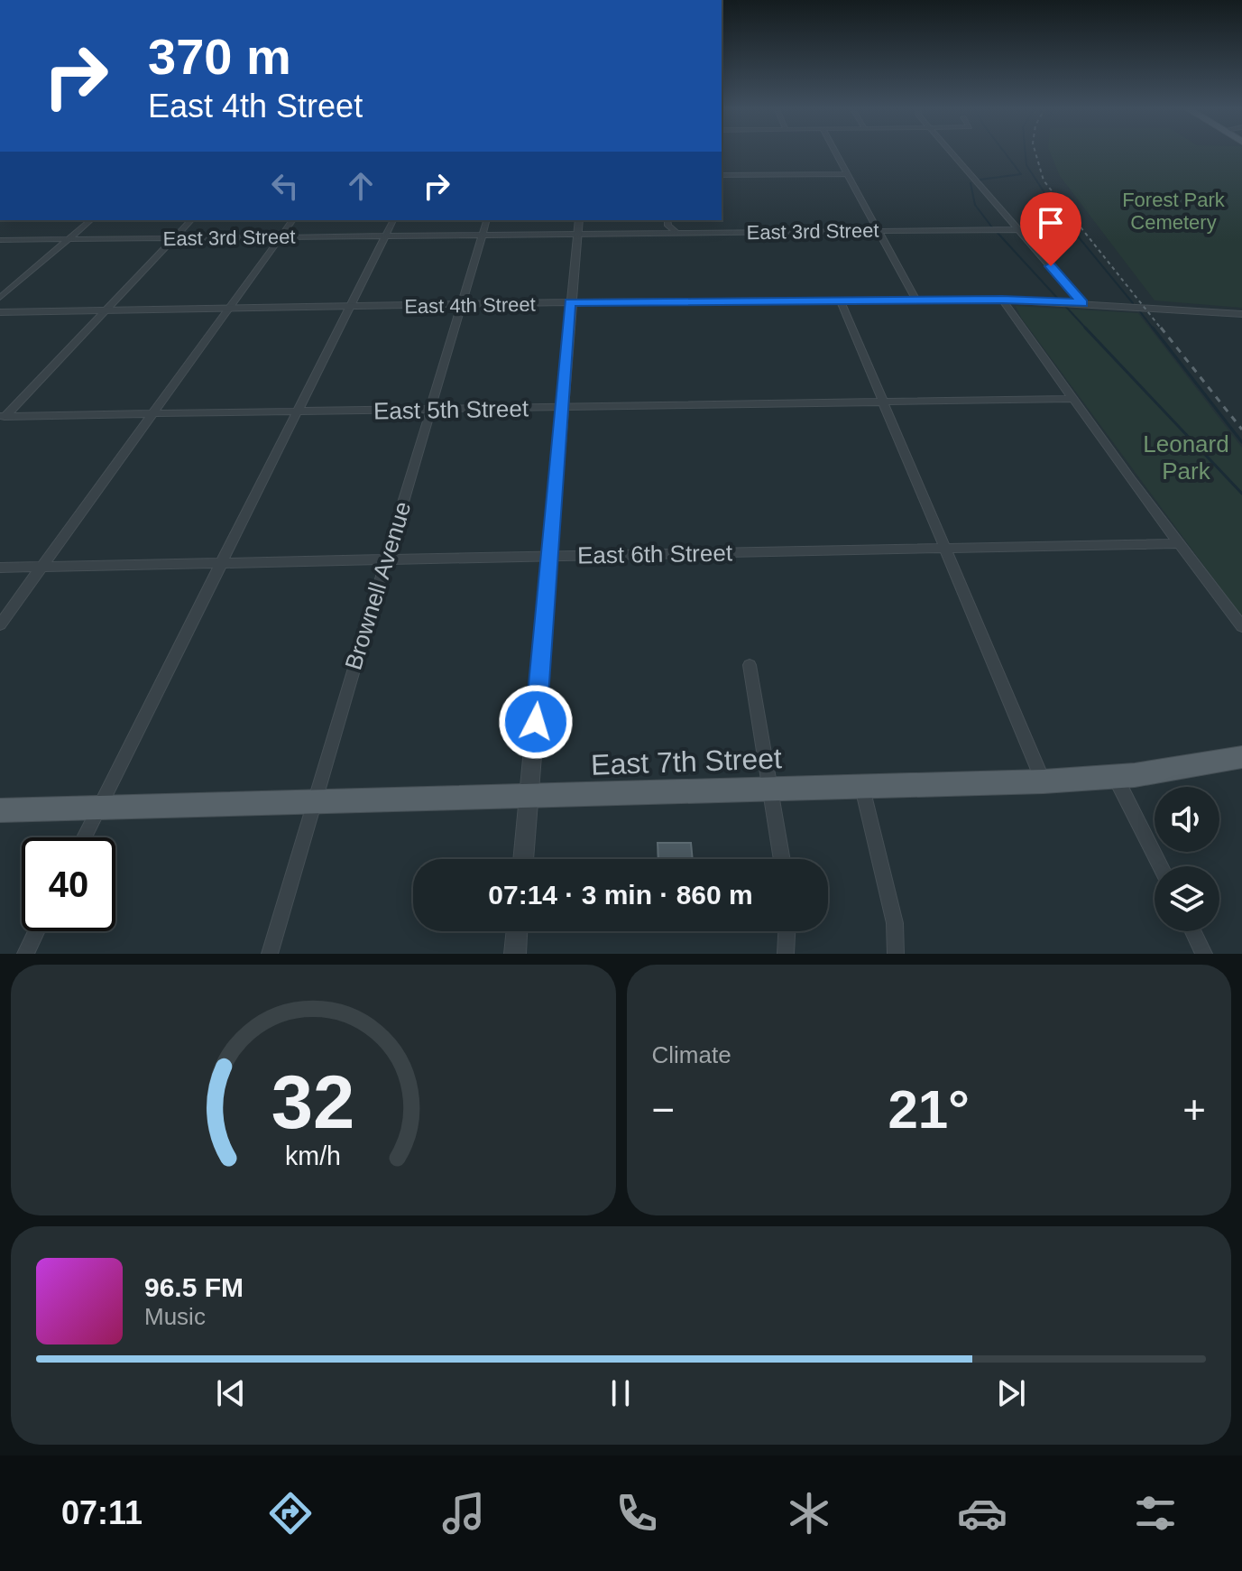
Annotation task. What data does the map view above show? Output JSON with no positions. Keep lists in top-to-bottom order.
{
  "streets": {
    "main road": ["East 7th Street"],
    "street": [
      "East 3rd Street",
      "East 4th Street",
      "East 5th Street",
      "East 6th Street",
      "Brownell Avenue"
    ]
  },
  "crossings": [
    ["East 3rd Street", "Brownell Avenue"],
    ["East 4th Street", "Brownell Avenue"],
    ["East 5th Street", "Brownell Avenue"],
    ["East 6th Street", "Brownell Avenue"],
    ["Brownell Avenue", "East 7th Street"]
  ],
  "parks": ["Forest Park Cemetery", "Leonard Park"],
  "page": {
    "turn": ["370 m", "East 4th Street"],
    "limit": "40",
    "trip": "07:14 · 3 min · 860 m",
    "tile": "Climate",
    "heat": ["−", "21°", "+"],
    "song": ["96.5 FM", "Music"],
    "tabs": "07:11",
    "gauge": ["32", "km/h"]
  }
}
